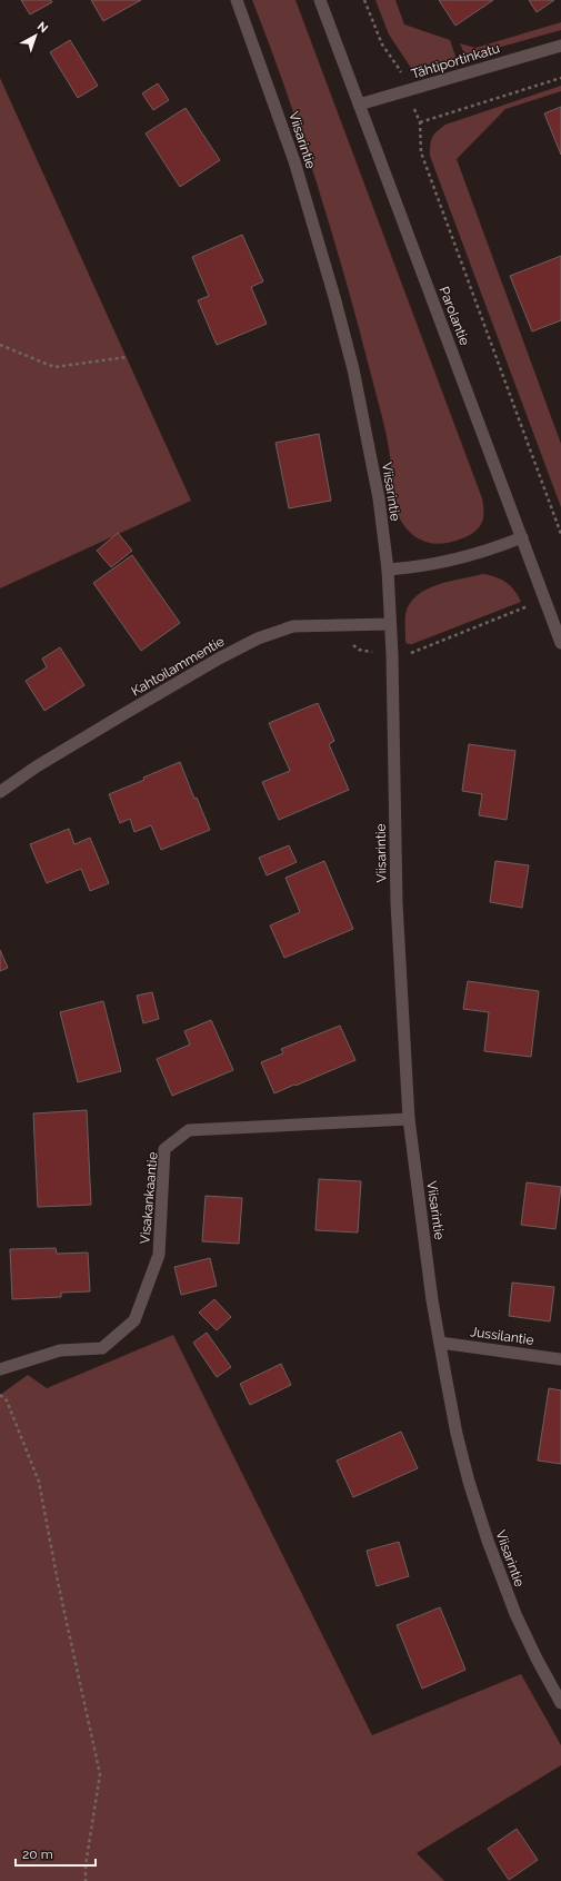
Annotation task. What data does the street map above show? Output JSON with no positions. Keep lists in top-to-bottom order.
{
  "streets": {
    "street": [
      "Tähtiportinkatu",
      "Viisarintie",
      "Parolantie",
      "Kahtoilammentie",
      "Visakankaantie",
      "Jussilantie"
    ]
  },
  "crossings": [
    ["Tähtiportinkatu", "Parolantie"],
    ["Viisarintie", "Kahtoilammentie"],
    ["Viisarintie", "Visakankaantie"],
    ["Viisarintie", "Jussilantie"]
  ],
  "scale_bar": "20 m",
  "north": "top right"
}
